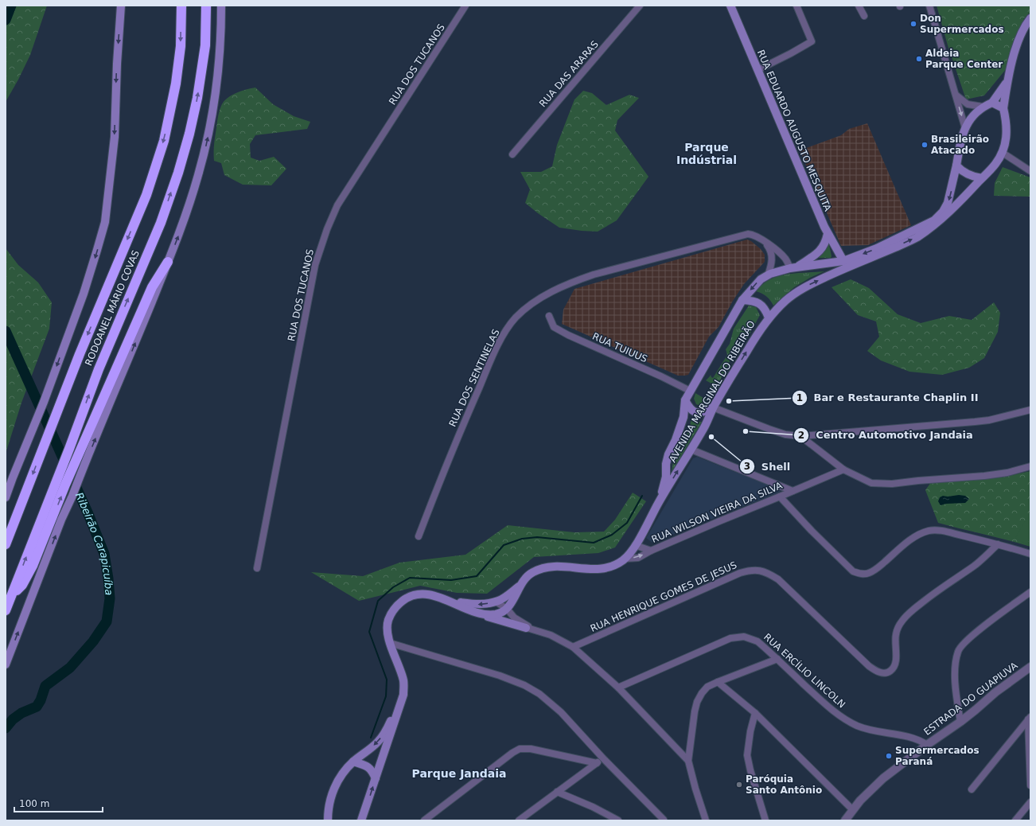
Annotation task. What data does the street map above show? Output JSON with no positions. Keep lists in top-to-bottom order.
{
  "streets": {
    "highway": ["RODOANEL MÁRIO COVAS"],
    "main road": ["RUA EDUARDO AUGUSTO MESQUITA", "AVENIDA MARGINAL DO RIBEIRÃO"],
    "street": [
      "RUA DOS TUCANOS",
      "RUA DAS ARARAS",
      "RUA TUIUUS",
      "RUA DOS SENTINELAS",
      "RUA WILSON VIEIRA DA SILVA",
      "RUA HENRIQUE GOMES DE JESUS",
      "RUA ERCÍLIO LINCOLN",
      "ESTRADA DO GUAPIUVA"
    ]
  },
  "crossings": [
    ["RUA EDUARDO AUGUSTO MESQUITA", "AVENIDA MARGINAL DO RIBEIRÃO"],
    ["RUA TUIUUS", "AVENIDA MARGINAL DO RIBEIRÃO"],
    ["RUA DOS SENTINELAS", "AVENIDA MARGINAL DO RIBEIRÃO"],
    ["AVENIDA MARGINAL DO RIBEIRÃO", "RUA WILSON VIEIRA DA SILVA"],
    ["RUA ERCÍLIO LINCOLN", "ESTRADA DO GUAPIUVA"]
  ],
  "districts": ["Parque Indústrial", "Parque Jandaia"],
  "water": ["Ribeirão Carapicuíba"],
  "places": [
    "Don Supermercados",
    "Aldeia Parque Center",
    "Brasileirão Atacado",
    "Bar e Restaurante Chaplin II",
    "Centro Automotivo Jandaia",
    "Shell",
    "Supermercados Paraná",
    "Paróquia Santo Antônio"
  ],
  "scale_bar": "100 m"
}
